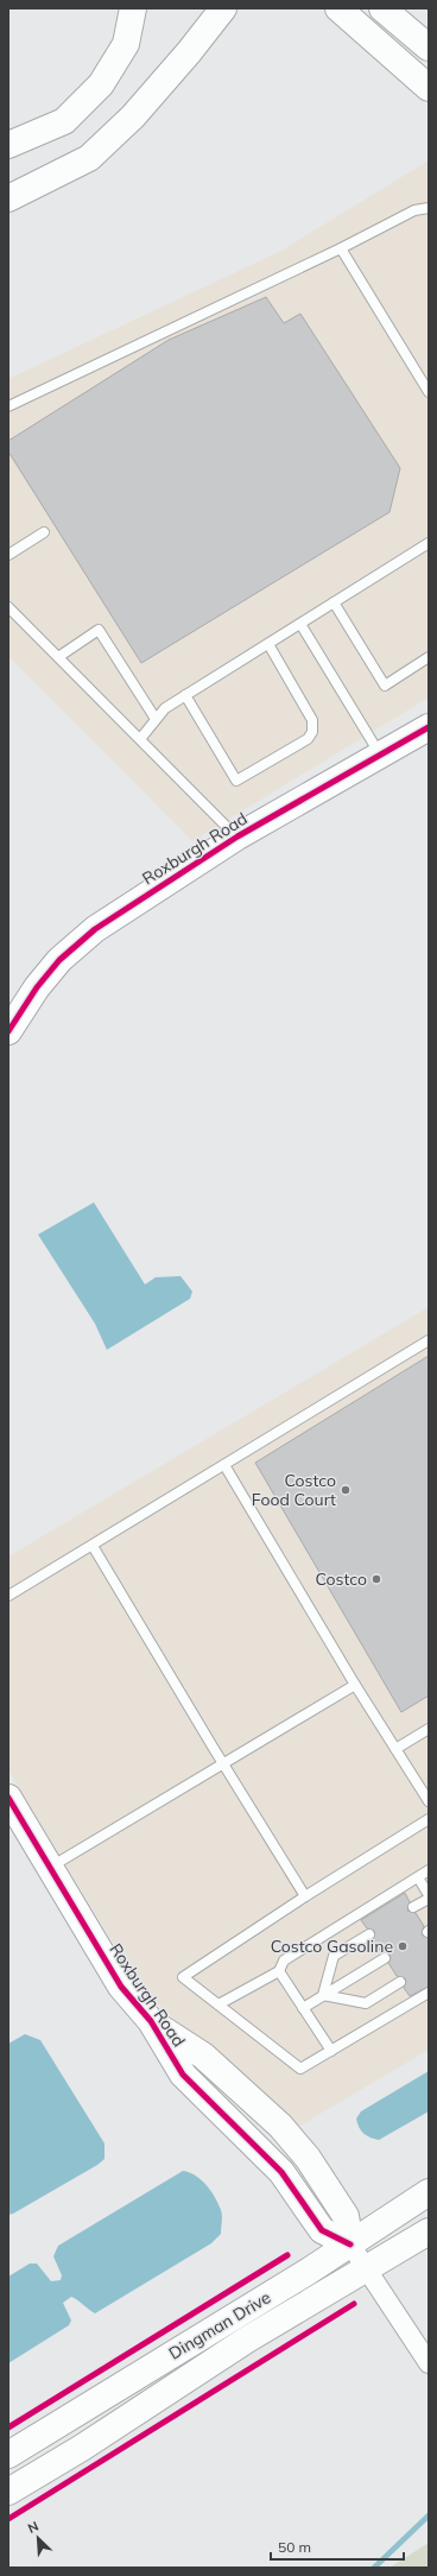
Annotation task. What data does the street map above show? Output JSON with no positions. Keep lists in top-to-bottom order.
{
  "streets": {
    "main road": ["Roxburgh Road", "Dingman Drive"]
  },
  "crossings": [
    ["Roxburgh Road", "Dingman Drive"]
  ],
  "places": ["Costco Food Court", "Costco", "Costco Gasoline"],
  "scale_bar": "50 m",
  "north": "top left"
}
